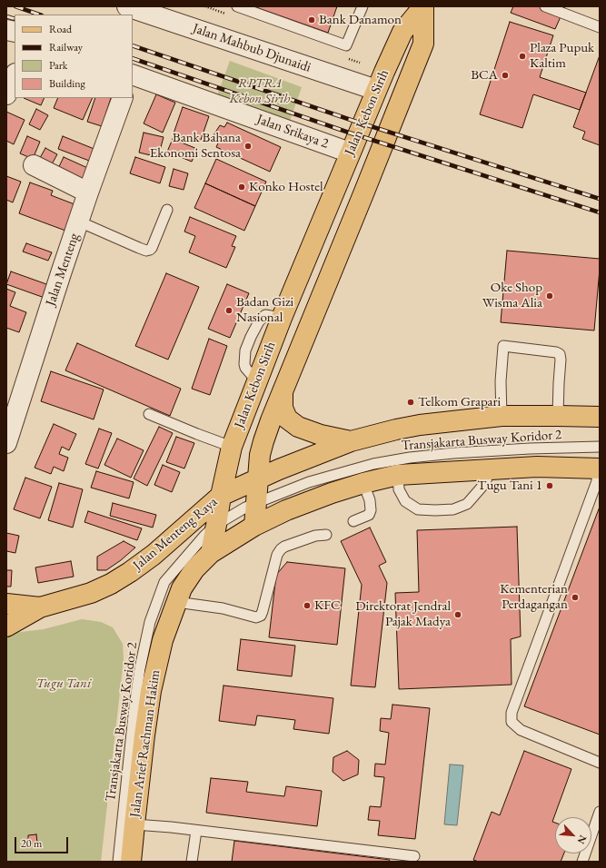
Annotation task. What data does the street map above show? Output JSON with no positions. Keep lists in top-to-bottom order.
{
  "streets": {
    "main road": ["Jalan Kebon Sirih", "Jalan Menteng Raya", "Jalan Arief Rachman Hakim"],
    "street": ["Jalan Mahbub Djunaidi", "Jalan Srikaya 2", "Jalan Menteng"],
    "lane": ["Transjakarta Busway Koridor 2"]
  },
  "crossings": [
    ["Jalan Mahbub Djunaidi", "Jalan Kebon Sirih"],
    ["Jalan Kebon Sirih", "Jalan Srikaya 2"],
    ["Jalan Kebon Sirih", "Transjakarta Busway Koridor 2"],
    ["Jalan Kebon Sirih", "Jalan Menteng Raya"],
    ["Jalan Kebon Sirih", "Jalan Arief Rachman Hakim"]
  ],
  "parks": ["RPTRA Kebon Sirih", "Tugu Tani"],
  "places": [
    "Bank Danamon",
    "Plaza Pupuk Kaltim",
    "BCA",
    "Bank Bahana Ekonomi Sentosa",
    "Konko Hostel",
    "Oke Shop Wisma Alia",
    "Badan Gizi Nasional",
    "Telkom Grapari",
    "Tugu Tani 1",
    "Kementerian Perdagangan",
    "KFC",
    "Direktorat Jendral Pajak Madya"
  ],
  "legend": [
    "Road",
    "Railway",
    "Park",
    "Building"
  ],
  "scale_bar": "20 m",
  "north": "bottom right"
}
